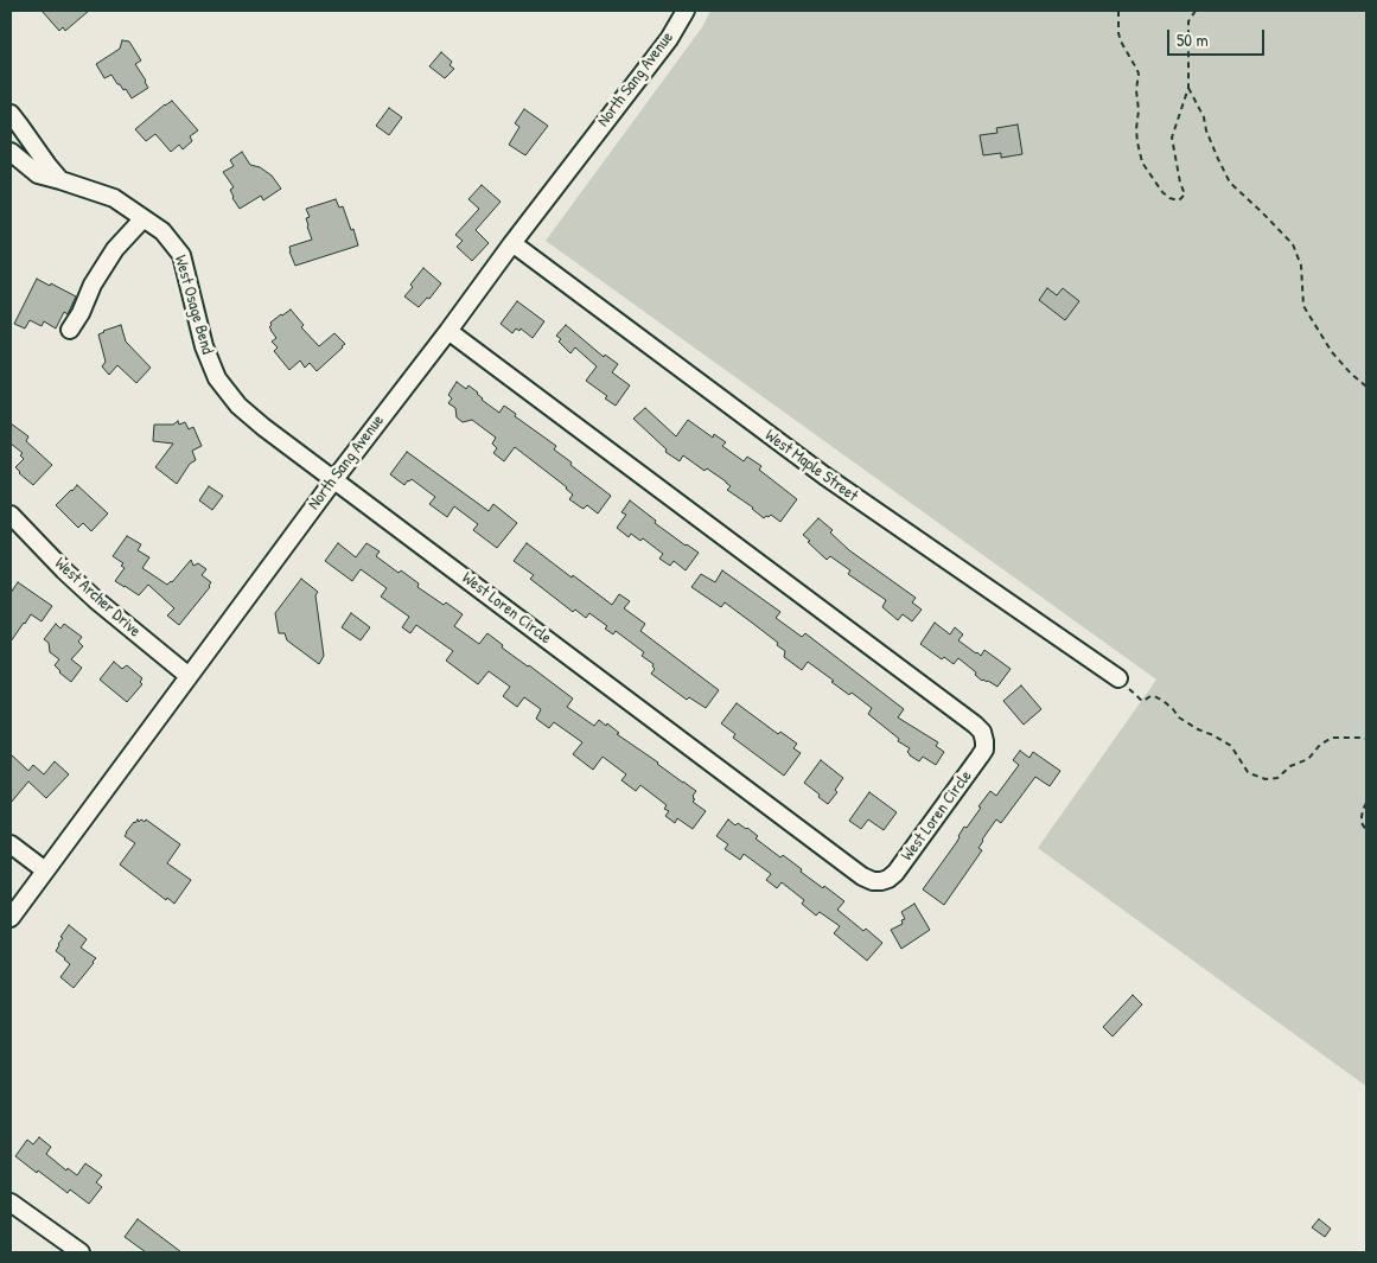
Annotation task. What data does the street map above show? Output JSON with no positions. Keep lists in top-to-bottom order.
{
  "streets": {
    "street": [
      "North Sang Avenue",
      "West Osage Bend",
      "West Maple Street",
      "West Archer Drive",
      "West Loren Circle"
    ]
  },
  "crossings": [
    ["North Sang Avenue", "West Osage Bend"],
    ["North Sang Avenue", "West Maple Street"],
    ["North Sang Avenue", "West Archer Drive"],
    ["North Sang Avenue", "West Loren Circle"],
    ["West Osage Bend", "West Loren Circle"]
  ],
  "scale_bar": "50 m"
}
